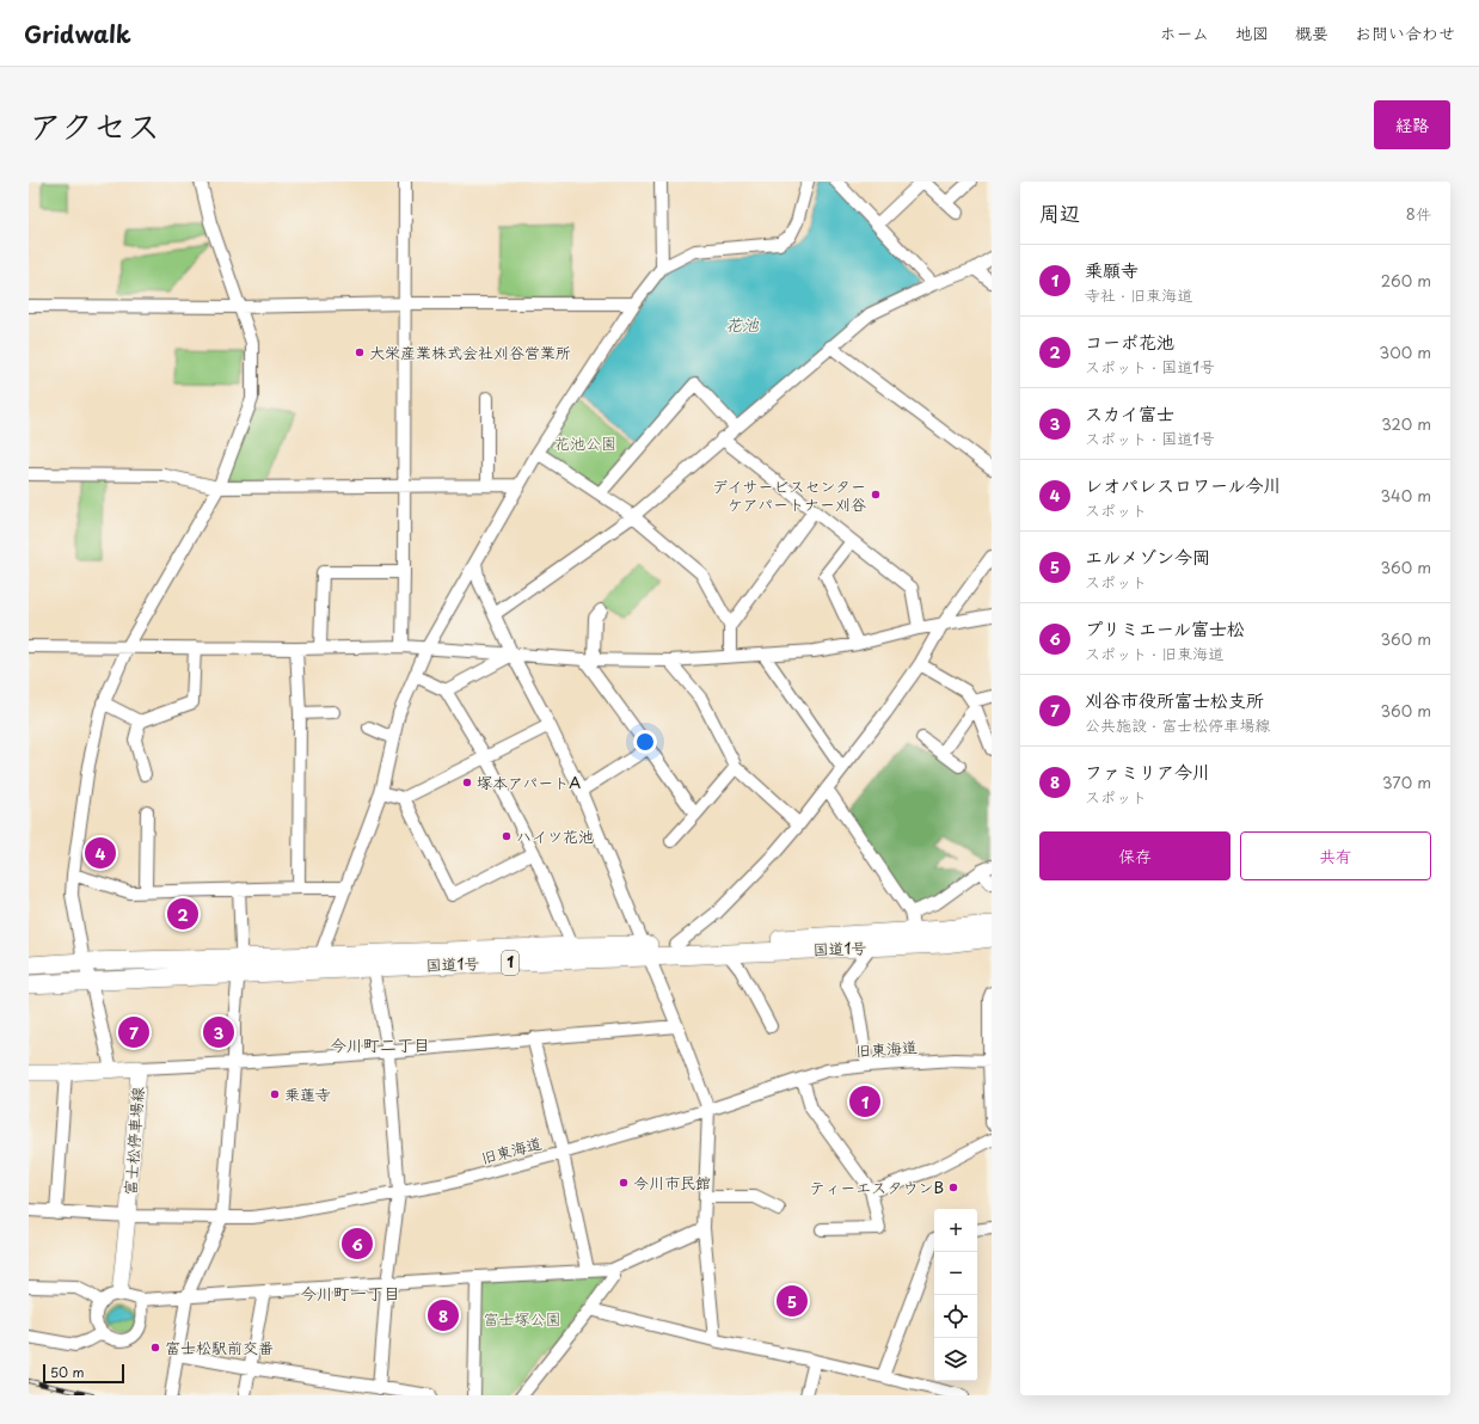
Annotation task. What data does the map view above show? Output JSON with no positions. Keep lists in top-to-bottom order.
{
  "streets": {
    "highway": ["国道1号", "1"],
    "main road": ["富士松停車場線"],
    "street": ["旧東海道"]
  },
  "crossings": [
    ["旧東海道", "富士松停車場線"]
  ],
  "districts": ["今川町二丁目", "今川町一丁目"],
  "water": ["花池"],
  "parks": ["花池公園", "富士塚公園"],
  "places": [
    "大栄産業株式会社刈谷営業所",
    "デイサービスセンター ケアパートナー刈谷",
    "塚本アパートA",
    "ハイツ花池",
    "乗蓮寺",
    "今川市民館",
    "ティーエスタウンB",
    "富士松駅前交番"
  ],
  "scale_bar": "50 m",
  "page": {
    "header": "Gridwalk",
    "nav": [
      "ホーム",
      "地図",
      "概要",
      "お問い合わせ"
    ],
    "title": "アクセス",
    "buttons": [
      "経路",
      ["保存", "共有"]
    ],
    "heading": ["周辺", "8件"],
    "list": [
      {
        "mark": "1",
        "name": "乗願寺",
        "note": "寺社 · 旧東海道",
        "value": "260 m"
      },
      {
        "mark": "2",
        "name": "コーポ花池",
        "note": "スポット · 国道1号",
        "value": "300 m"
      },
      {
        "mark": "3",
        "name": "スカイ富士",
        "note": "スポット · 国道1号",
        "value": "320 m"
      },
      {
        "mark": "4",
        "name": "レオパレスロワール今川",
        "note": "スポット",
        "value": "340 m"
      },
      {
        "mark": "5",
        "name": "エルメゾン今岡",
        "note": "スポット",
        "value": "360 m"
      },
      {
        "mark": "6",
        "name": "プリミエール富士松",
        "note": "スポット · 旧東海道",
        "value": "360 m"
      },
      {
        "mark": "7",
        "name": "刈谷市役所富士松支所",
        "note": "公共施設 · 富士松停車場線",
        "value": "360 m"
      },
      {
        "mark": "8",
        "name": "ファミリア今川",
        "note": "スポット",
        "value": "370 m"
      }
    ],
    "pins": [
      "4",
      "2",
      "3",
      "7",
      "1",
      "6",
      "5",
      "8"
    ],
    "map_buttons": ["+", "−"],
    "scale": "50 m"
  }
}
